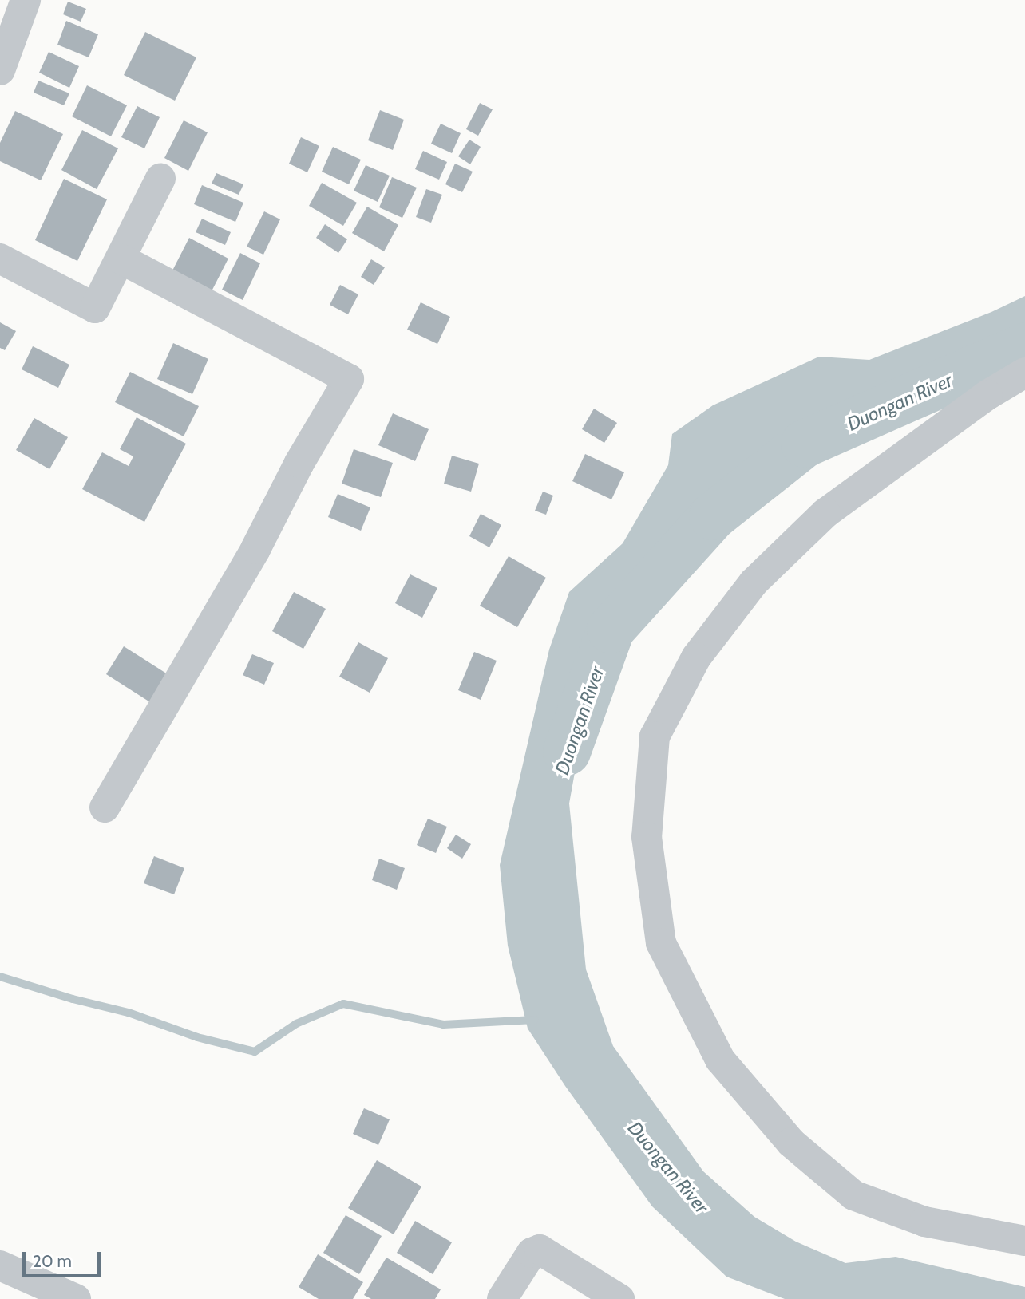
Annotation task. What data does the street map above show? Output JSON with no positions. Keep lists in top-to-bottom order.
{
  "water": ["Duongan River"],
  "scale_bar": "20 m"
}
